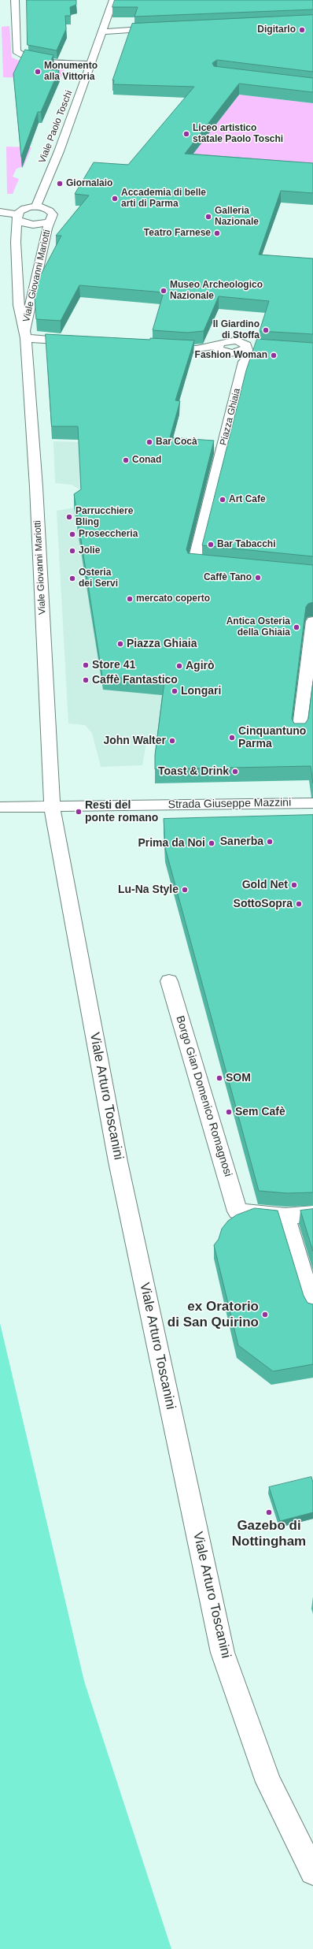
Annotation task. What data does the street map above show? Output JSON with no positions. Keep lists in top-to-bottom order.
{
  "streets": {
    "street": [
      "Viale Paolo Toschi",
      "Viale Giovanni Mariotti",
      "Piazza Ghiaia",
      "Strada Giuseppe Mazzini",
      "Viale Arturo Toscanini",
      "Borgo Gian Domenico Romagnosi"
    ]
  },
  "crossings": [
    ["Viale Giovanni Mariotti", "Strada Giuseppe Mazzini"],
    ["Viale Giovanni Mariotti", "Viale Arturo Toscanini"],
    ["Strada Giuseppe Mazzini", "Viale Arturo Toscanini"]
  ],
  "places": [
    "Digitarlo",
    "Monumento alla Vittoria",
    "Liceo artistico statale Paolo Toschi",
    "Giornalaio",
    "Accademia di belle arti di Parma",
    "Galleria Nazionale",
    "Teatro Farnese",
    "Museo Archeologico Nazionale",
    "Il Giardino di Stoffa",
    "Fashion Woman",
    "Bar Cocà",
    "Conad",
    "Art Cafe",
    "Parrucchiere Bling",
    "Proseccheria",
    "Bar Tabacchi",
    "Jolie",
    "Caffè Tano",
    "Osteria dei Servi",
    "mercato coperto",
    "Antica Osteria della Ghiaia",
    "Piazza Ghiaia",
    "Store 41",
    "Agirò",
    "Caffè Fantastico",
    "Longari",
    "Cinquantuno Parma",
    "John Walter",
    "Toast & Drink",
    "Resti del ponte romano",
    "Sanerba",
    "Prima da Noi",
    "Gold Net",
    "Lu-Na Style",
    "SottoSopra",
    "SOM",
    "Sem Cafè",
    "ex Oratorio di San Quirino",
    "Gazebo di Nottingham"
  ]
}
